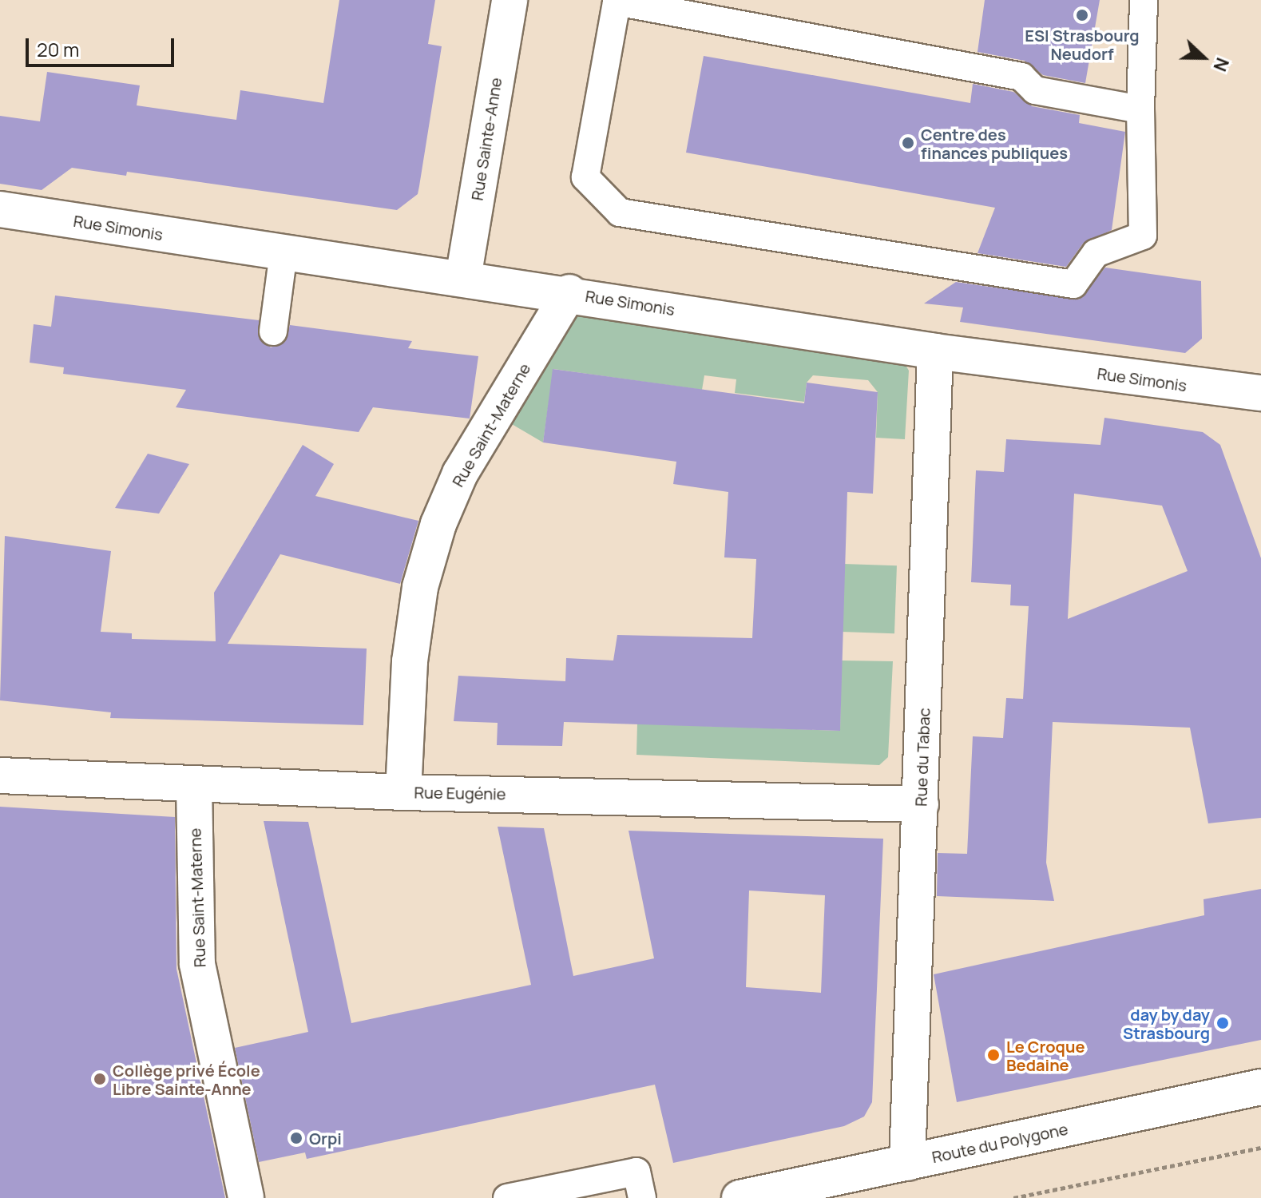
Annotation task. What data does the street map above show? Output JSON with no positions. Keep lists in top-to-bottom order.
{
  "streets": {
    "street": [
      "Rue Sainte-Anne",
      "Rue Simonis",
      "Rue Saint-Materne",
      "Rue du Tabac",
      "Rue Eugénie",
      "Route du Polygone"
    ]
  },
  "crossings": [
    ["Rue Sainte-Anne", "Rue Simonis"],
    ["Rue Simonis", "Rue Saint-Materne"],
    ["Rue Simonis", "Rue du Tabac"],
    ["Rue Saint-Materne", "Rue Eugénie"],
    ["Rue du Tabac", "Rue Eugénie"],
    ["Rue du Tabac", "Route du Polygone"]
  ],
  "places": [
    "ESI Strasbourg Neudorf",
    "Centre des finances publiques",
    "day by day Strasbourg",
    "Le Croque Bedaine",
    "Collège privé École Libre Sainte-Anne",
    "Orpi"
  ],
  "scale_bar": "20 m",
  "north": "right"
}
